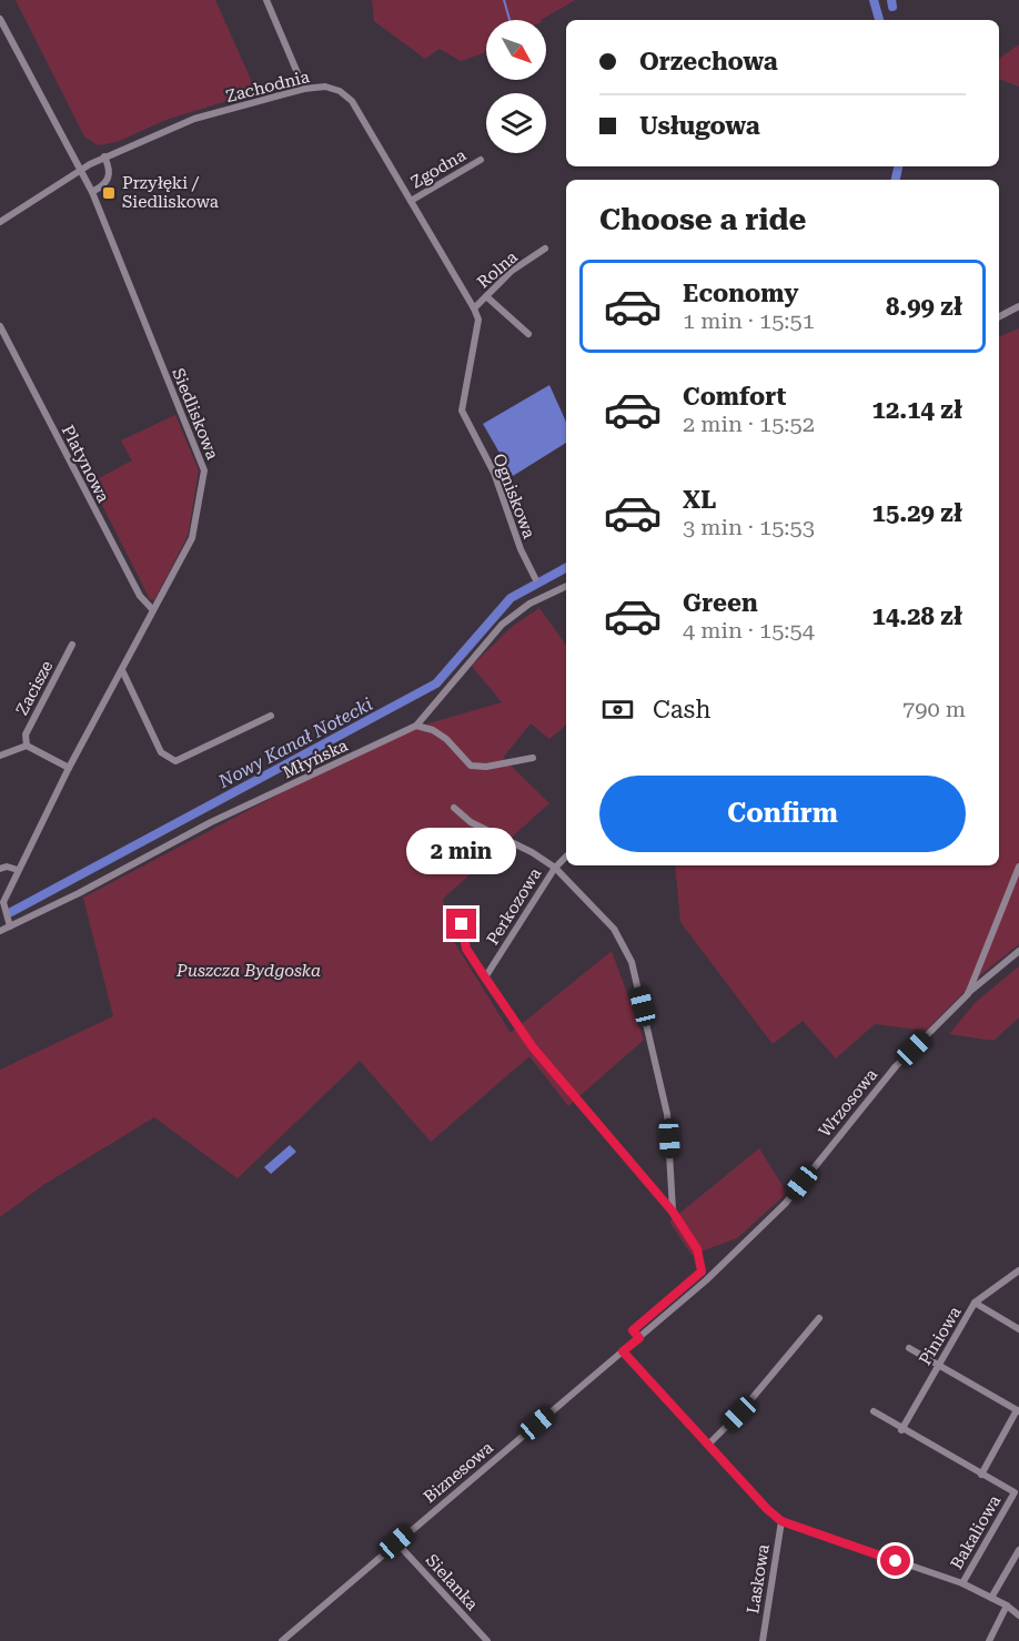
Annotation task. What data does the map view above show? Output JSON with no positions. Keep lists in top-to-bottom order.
{
  "streets": {
    "street": [
      "Zachodnia",
      "Zgodna",
      "Rolna",
      "Siedliskowa",
      "Platynowa",
      "Ogniskowa",
      "Zacisze",
      "Młyńska",
      "Perkozowa",
      "Wrzosowa",
      "Piniowa",
      "Biznesowa",
      "Bakaliowa",
      "Laskowa",
      "Sielanka"
    ]
  },
  "crossings": [
    ["Zachodnia", "Zgodna"],
    ["Zachodnia", "Rolna"],
    ["Zachodnia", "Siedliskowa"],
    ["Zachodnia", "Ogniskowa"],
    ["Rolna", "Ogniskowa"],
    ["Siedliskowa", "Platynowa"],
    ["Siedliskowa", "Młyńska"],
    ["Wrzosowa", "Biznesowa"],
    ["Piniowa", "Bakaliowa"],
    ["Biznesowa", "Sielanka"]
  ],
  "water": ["Nowy Kanał Notecki"],
  "parks": ["Puszcza Bydgoska"],
  "places": {
    "transit": ["Przyłęki / Siedliskowa"]
  },
  "north": "bottom right",
  "page": {
    "banner": ["Orzechowa", "Usługowa"],
    "heading": "Choose a ride",
    "list": [
      {
        "name": "Economy",
        "note": "1 min · 15:51",
        "value": "8.99 zł"
      },
      {
        "name": "Comfort",
        "note": "2 min · 15:52",
        "value": "12.14 zł"
      },
      {
        "name": "XL",
        "note": "3 min · 15:53",
        "value": "15.29 zł"
      },
      {
        "name": "Green",
        "note": "4 min · 15:54",
        "value": "14.28 zł"
      }
    ],
    "pay": ["Cash", "790 m"],
    "buttons": "Confirm",
    "bubble": "2 min"
  }
}
